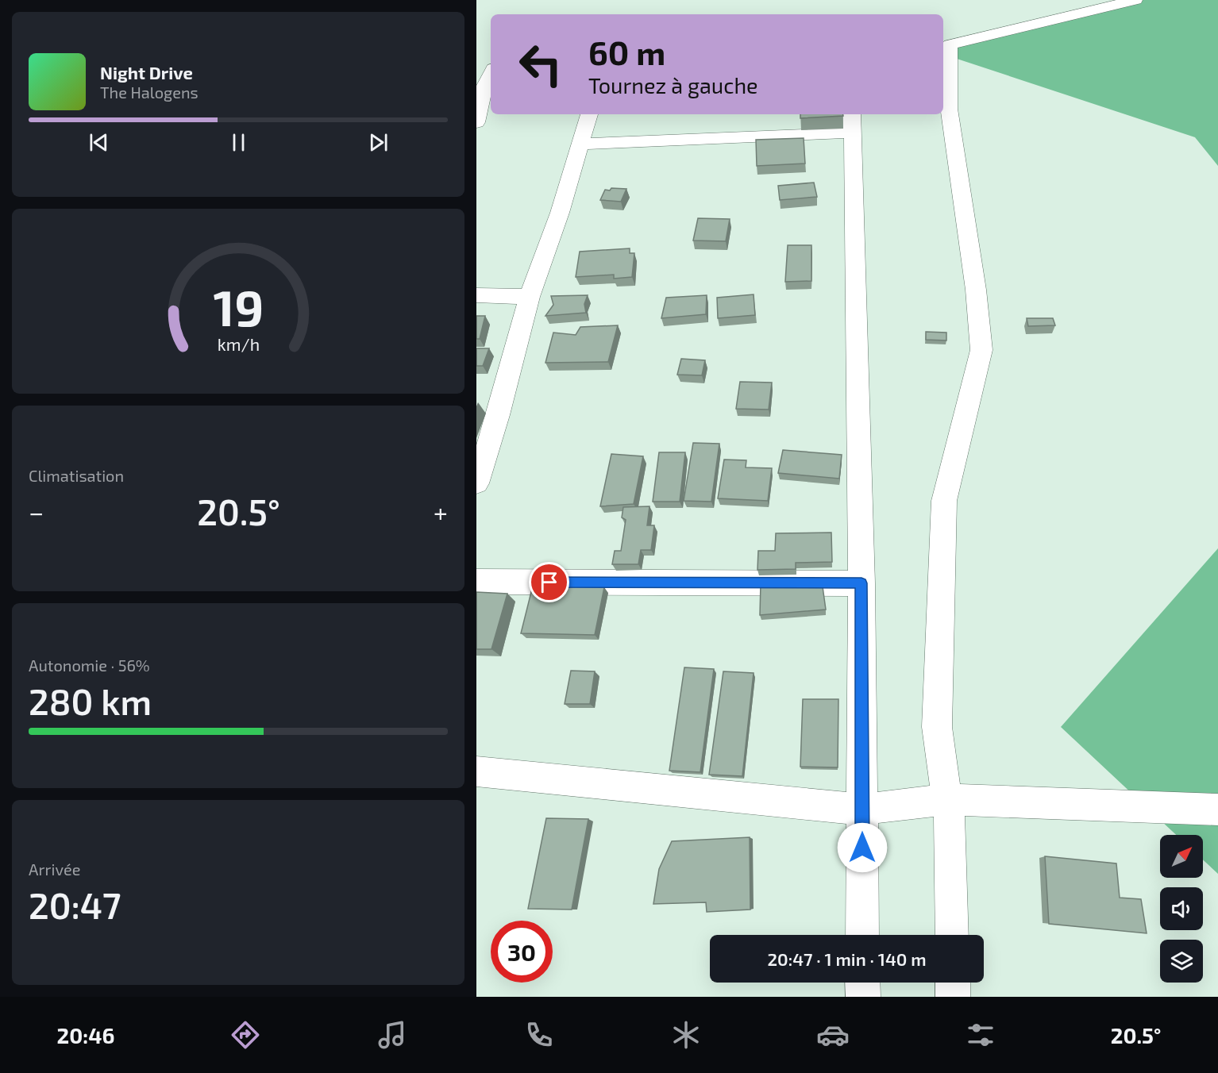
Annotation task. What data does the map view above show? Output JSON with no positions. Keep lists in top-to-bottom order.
{
  "north": "top right",
  "page": {
    "turn": ["60 m", "Tournez à gauche"],
    "song": ["Night Drive", "The Halogens"],
    "tile": [
      "Climatisation",
      ["Autonomie · 56%", "280 km"],
      ["Arrivée", "20:47"]
    ],
    "heat": ["−", "20.5°", "+"],
    "limit": "30",
    "trip": "20:47 · 1 min · 140 m",
    "tabs": ["20:46", "20.5°"],
    "gauge": ["19", "km/h"]
  }
}
